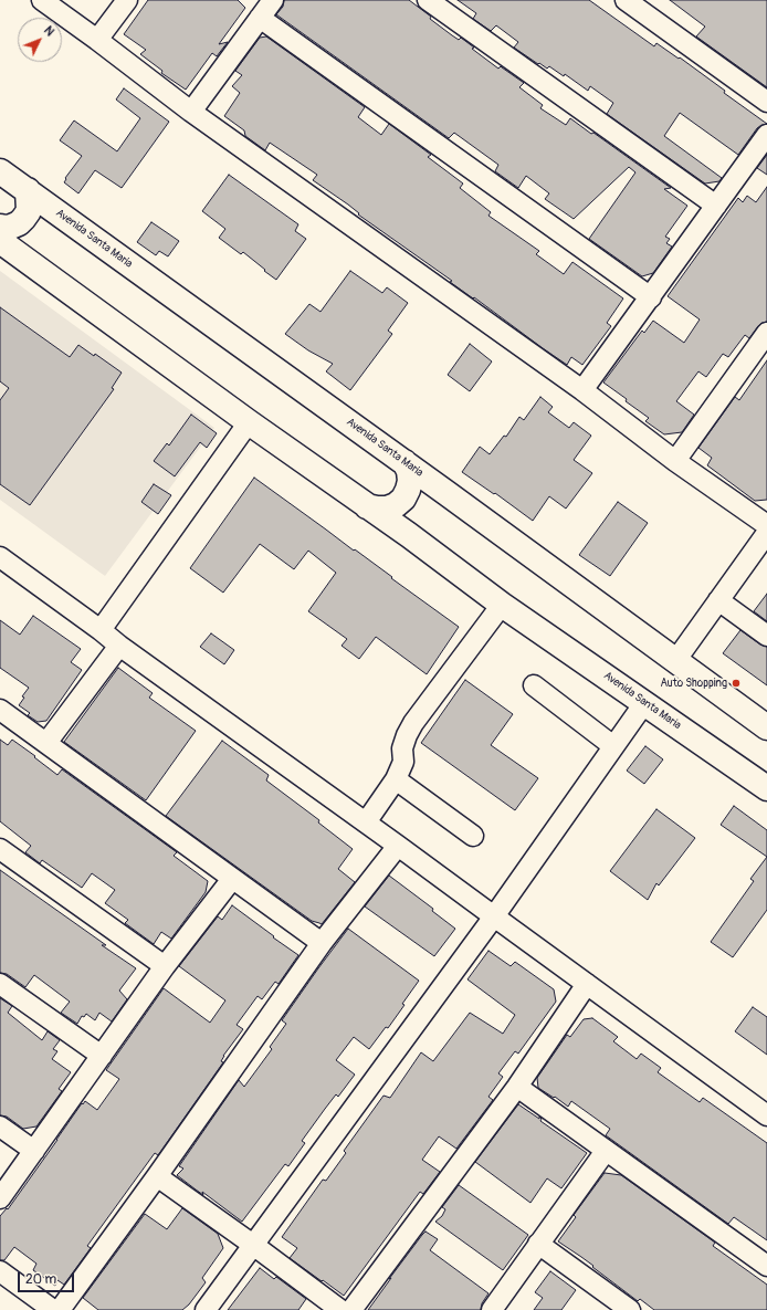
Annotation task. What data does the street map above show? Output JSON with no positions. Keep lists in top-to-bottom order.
{
  "streets": {
    "main road": ["Avenida Santa Maria"]
  },
  "places": ["Auto Shopping"],
  "scale_bar": "20 m",
  "north": "top right"
}
